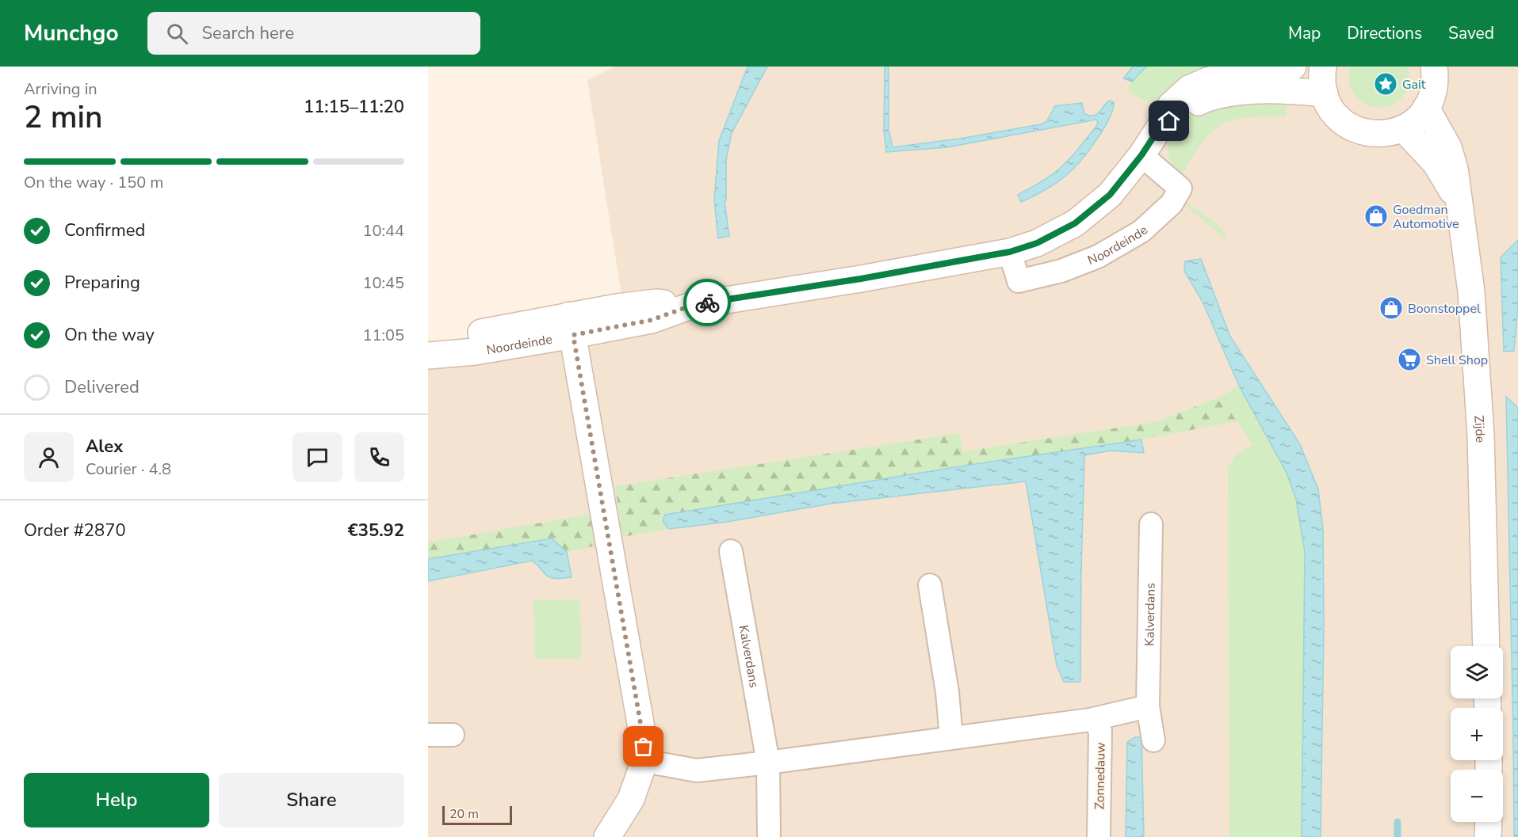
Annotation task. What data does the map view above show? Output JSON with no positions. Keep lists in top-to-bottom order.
{
  "streets": {
    "main road": ["Noordeinde", "Zijde"],
    "street": ["Kalverdans", "Zonnedauw"]
  },
  "places": {
    "place": ["Gait"],
    "shop": ["Goedman Automotive", "Boonstoppel"],
    "supermarket": ["Shell Shop"]
  },
  "scale_bar": "20 m",
  "page": {
    "header": "Munchgo",
    "search": "Search here",
    "nav": ["Map", "Directions", "Saved"],
    "heading": ["2 min", "Arriving in", "11:15–11:20"],
    "panel": [
      "Alex",
      "Courier · 4.8",
      "Order #2870",
      "€35.92"
    ],
    "bar": "On the way · 150 m",
    "list": [
      ["Confirmed", "10:44"],
      ["Preparing", "10:45"],
      ["On the way", "11:05"],
      "Delivered"
    ],
    "map_buttons": ["+", "−"],
    "buttons": ["Help", "Share"],
    "scale": "20 m"
  }
}
